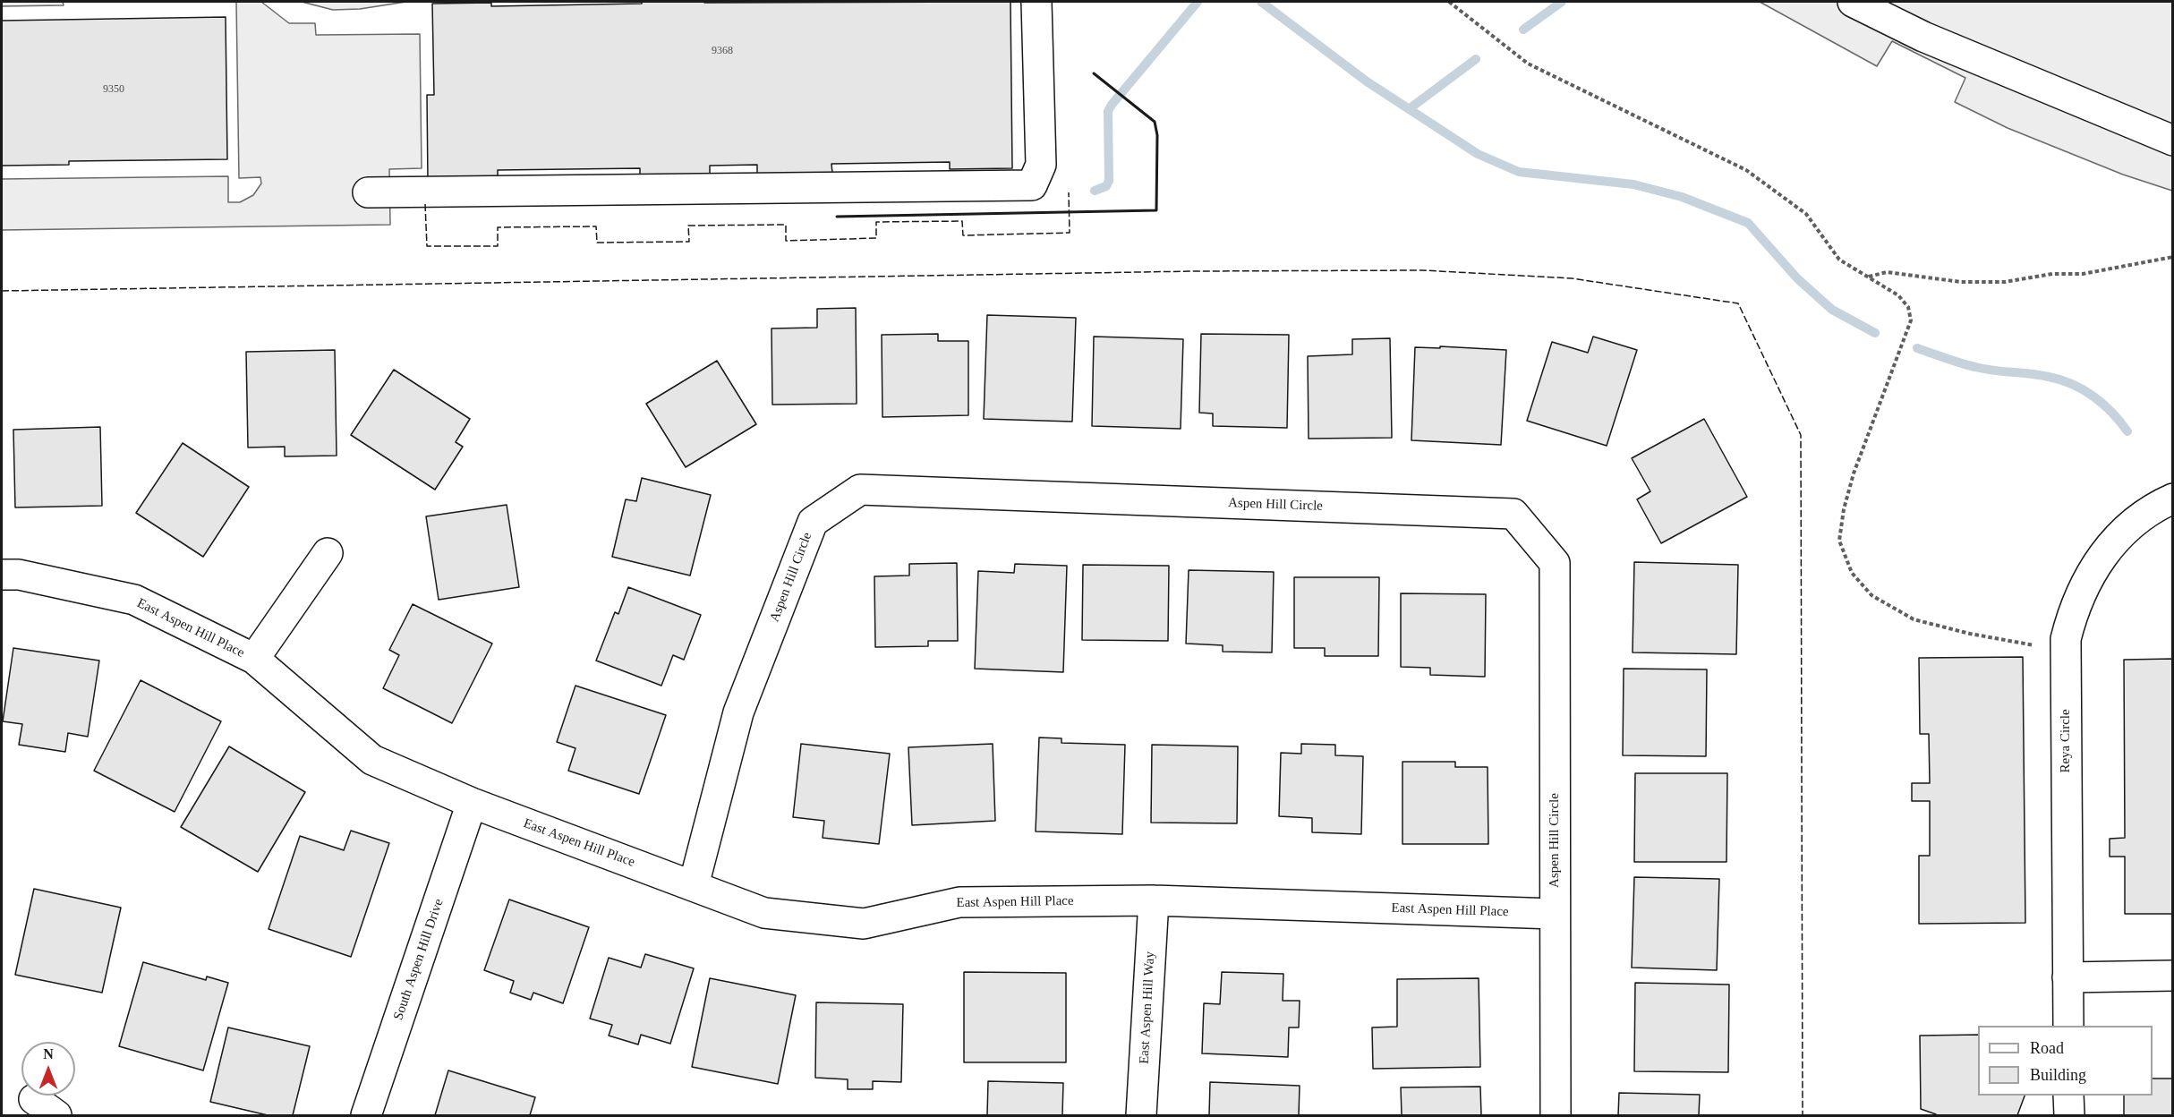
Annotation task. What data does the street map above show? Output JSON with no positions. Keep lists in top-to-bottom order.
{
  "streets": {
    "street": [
      "Aspen Hill Circle",
      "East Aspen Hill Place",
      "Reya Circle",
      "South Aspen Hill Drive",
      "East Aspen Hill Way"
    ]
  },
  "crossings": [
    ["Aspen Hill Circle", "East Aspen Hill Place"],
    ["East Aspen Hill Place", "South Aspen Hill Drive"],
    ["East Aspen Hill Place", "East Aspen Hill Way"]
  ],
  "house_numbers": ["9368", "9350"],
  "legend": ["Road", "Building"],
  "north": "top"
}
